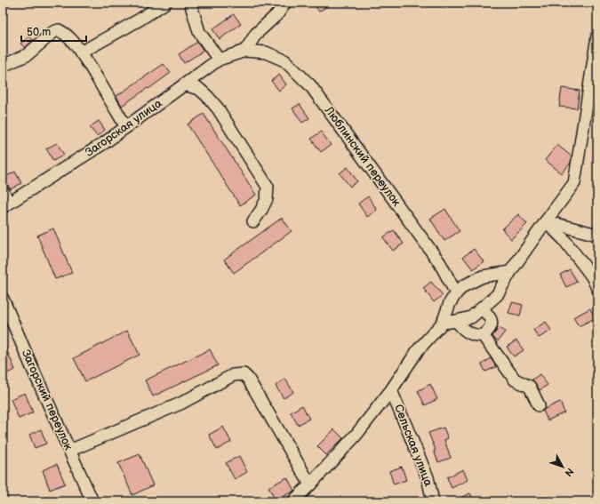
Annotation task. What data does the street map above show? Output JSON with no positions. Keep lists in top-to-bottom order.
{
  "streets": {
    "street": [
      "Загорская улица",
      "Люблинский переулок",
      "Загорский переулок",
      "Сельская улица"
    ]
  },
  "crossings": [
    ["Загорская улица", "Люблинский переулок"]
  ],
  "scale_bar": "50 m",
  "north": "bottom right"
}
